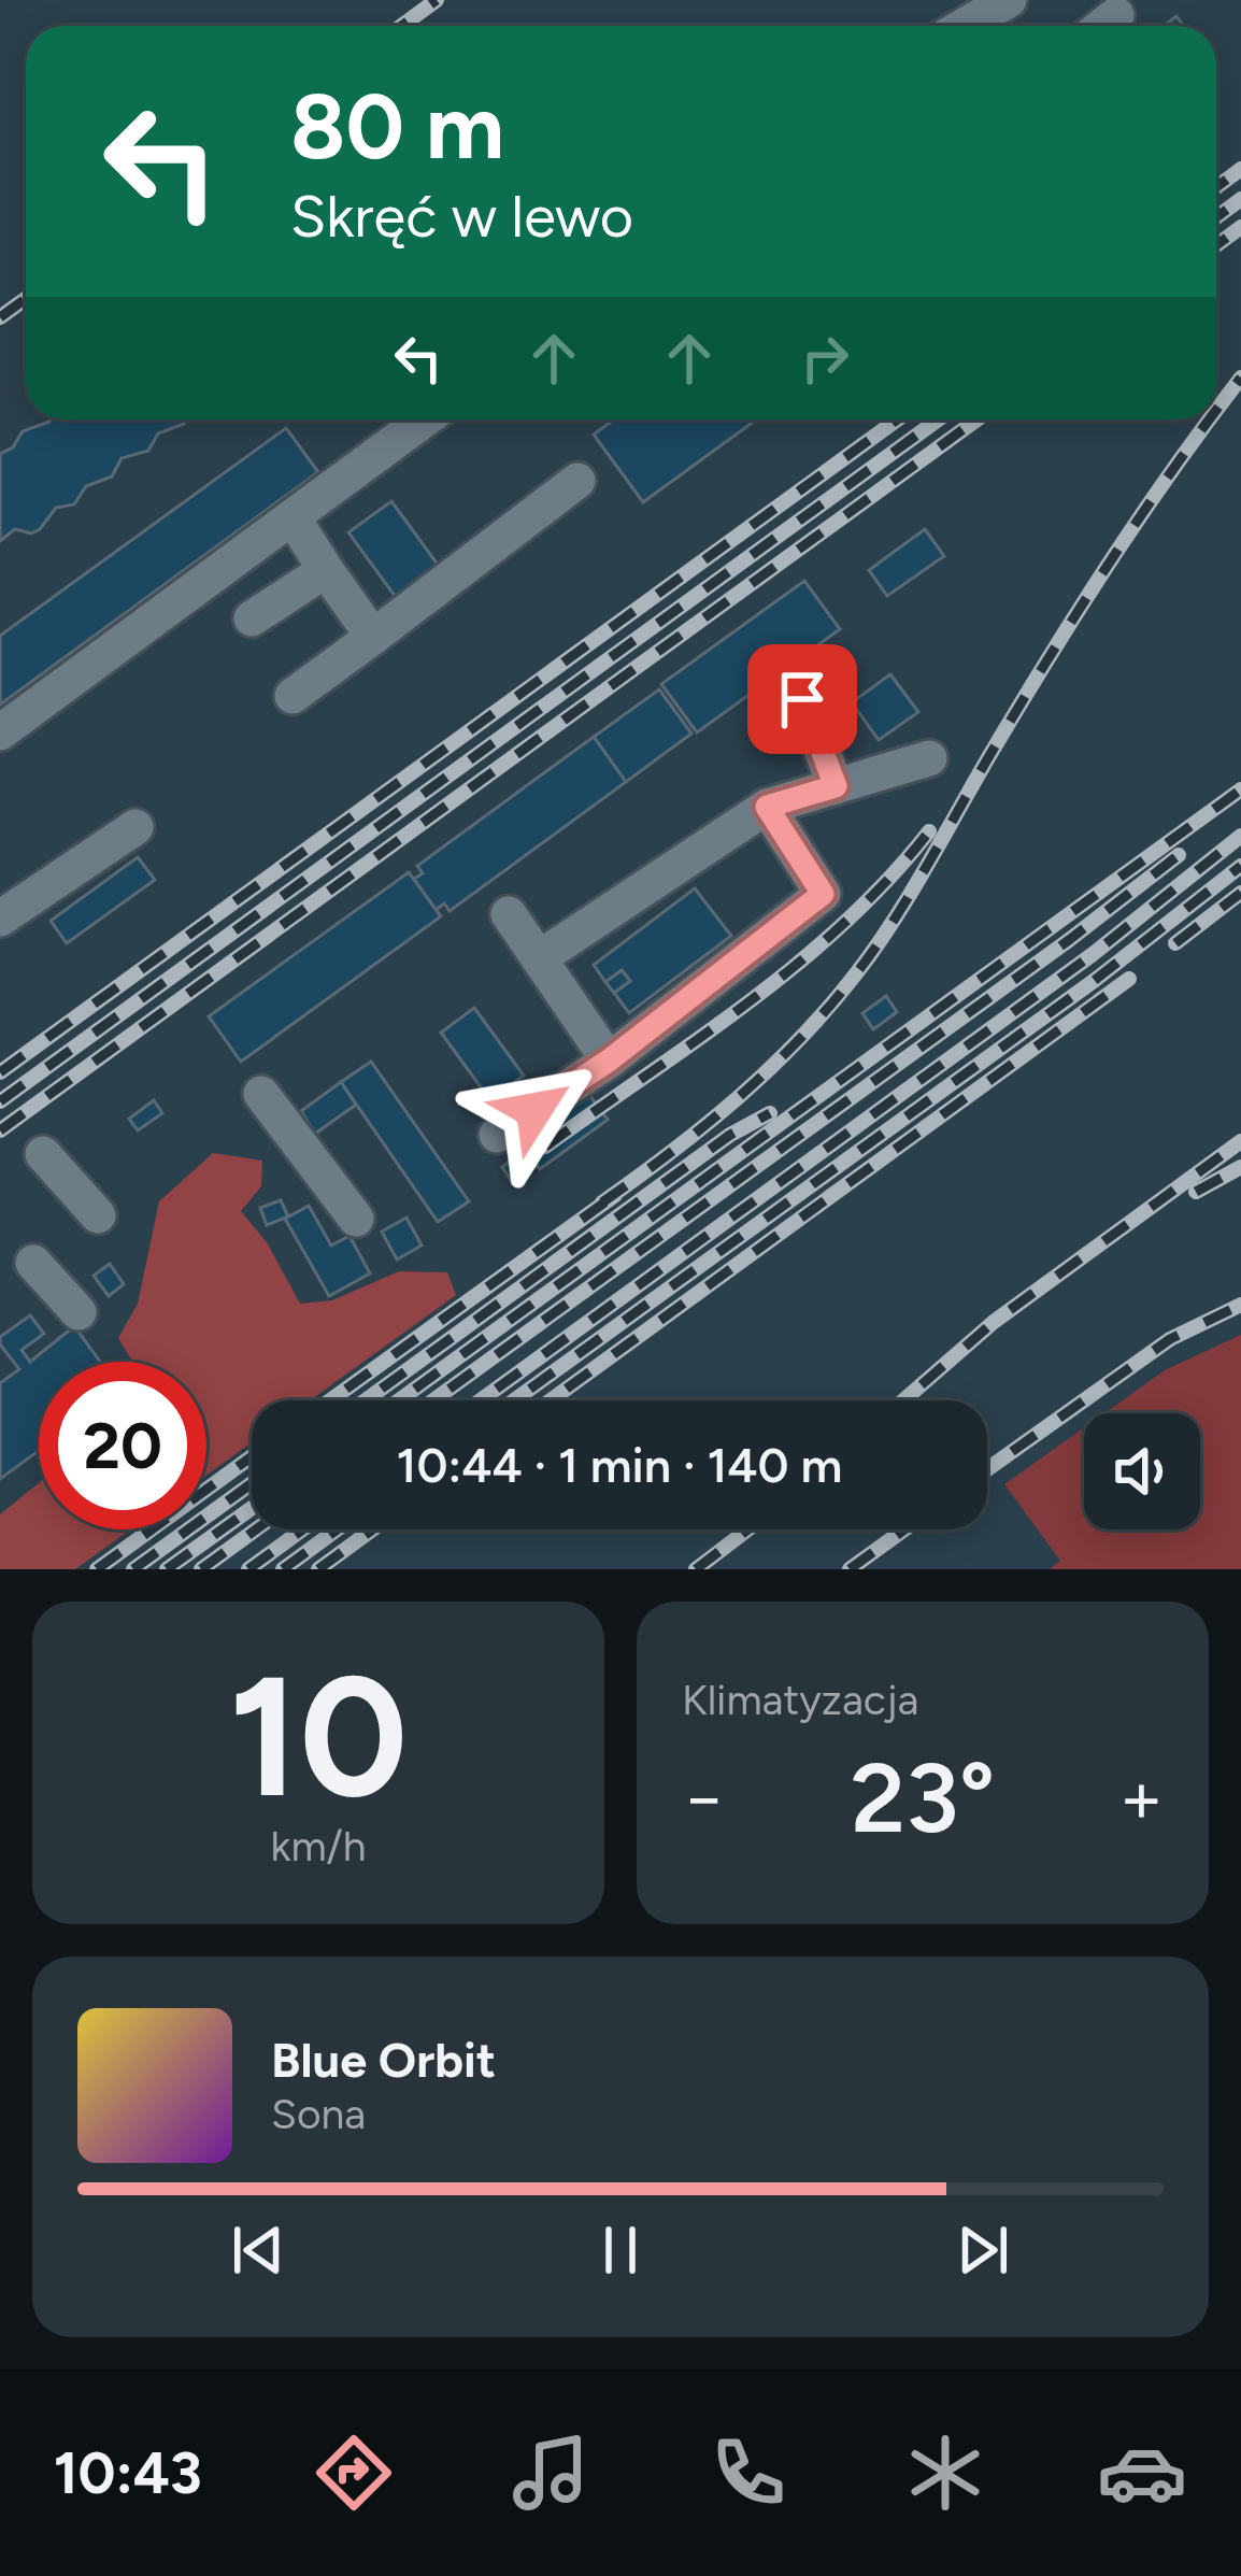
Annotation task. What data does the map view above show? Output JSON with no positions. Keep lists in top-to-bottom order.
{
  "page": {
    "turn": ["80 m", "Skręć w lewo"],
    "limit": "20",
    "trip": "10:44 · 1 min · 140 m",
    "tile": [
      ["10", "km/h"],
      "Klimatyzacja"
    ],
    "heat": ["−", "23°", "+"],
    "song": ["Blue Orbit", "Sona"],
    "tabs": "10:43"
  }
}
